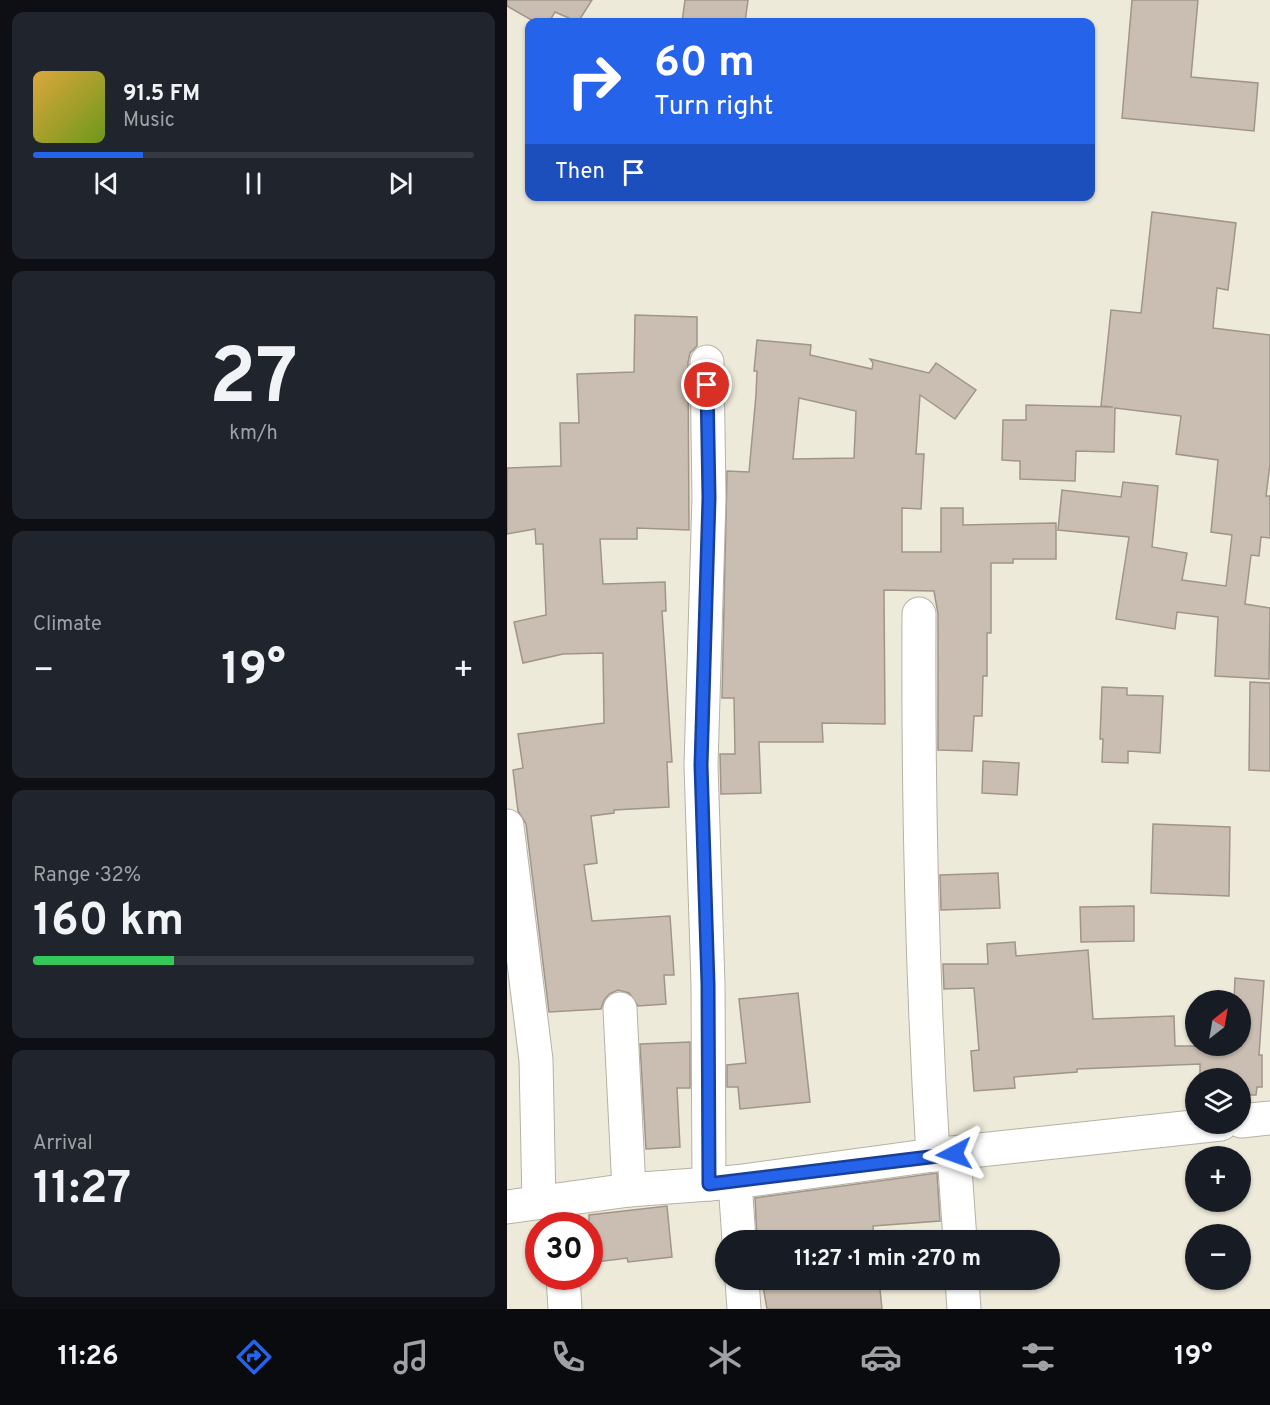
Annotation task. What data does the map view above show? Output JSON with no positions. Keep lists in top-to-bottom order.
{
  "north": "top right",
  "page": {
    "turn": ["60 m", "Turn right"],
    "song": ["91.5 FM", "Music"],
    "then": "Then",
    "tile": [
      ["27", "km/h"],
      "Climate",
      ["Range · 32%", "160 km"],
      ["Arrival", "11:27"]
    ],
    "heat": ["−", "19°", "+"],
    "map_buttons": ["+", "−"],
    "limit": "30",
    "trip": "11:27 · 1 min · 270 m",
    "tabs": ["11:26", "19°"]
  }
}
